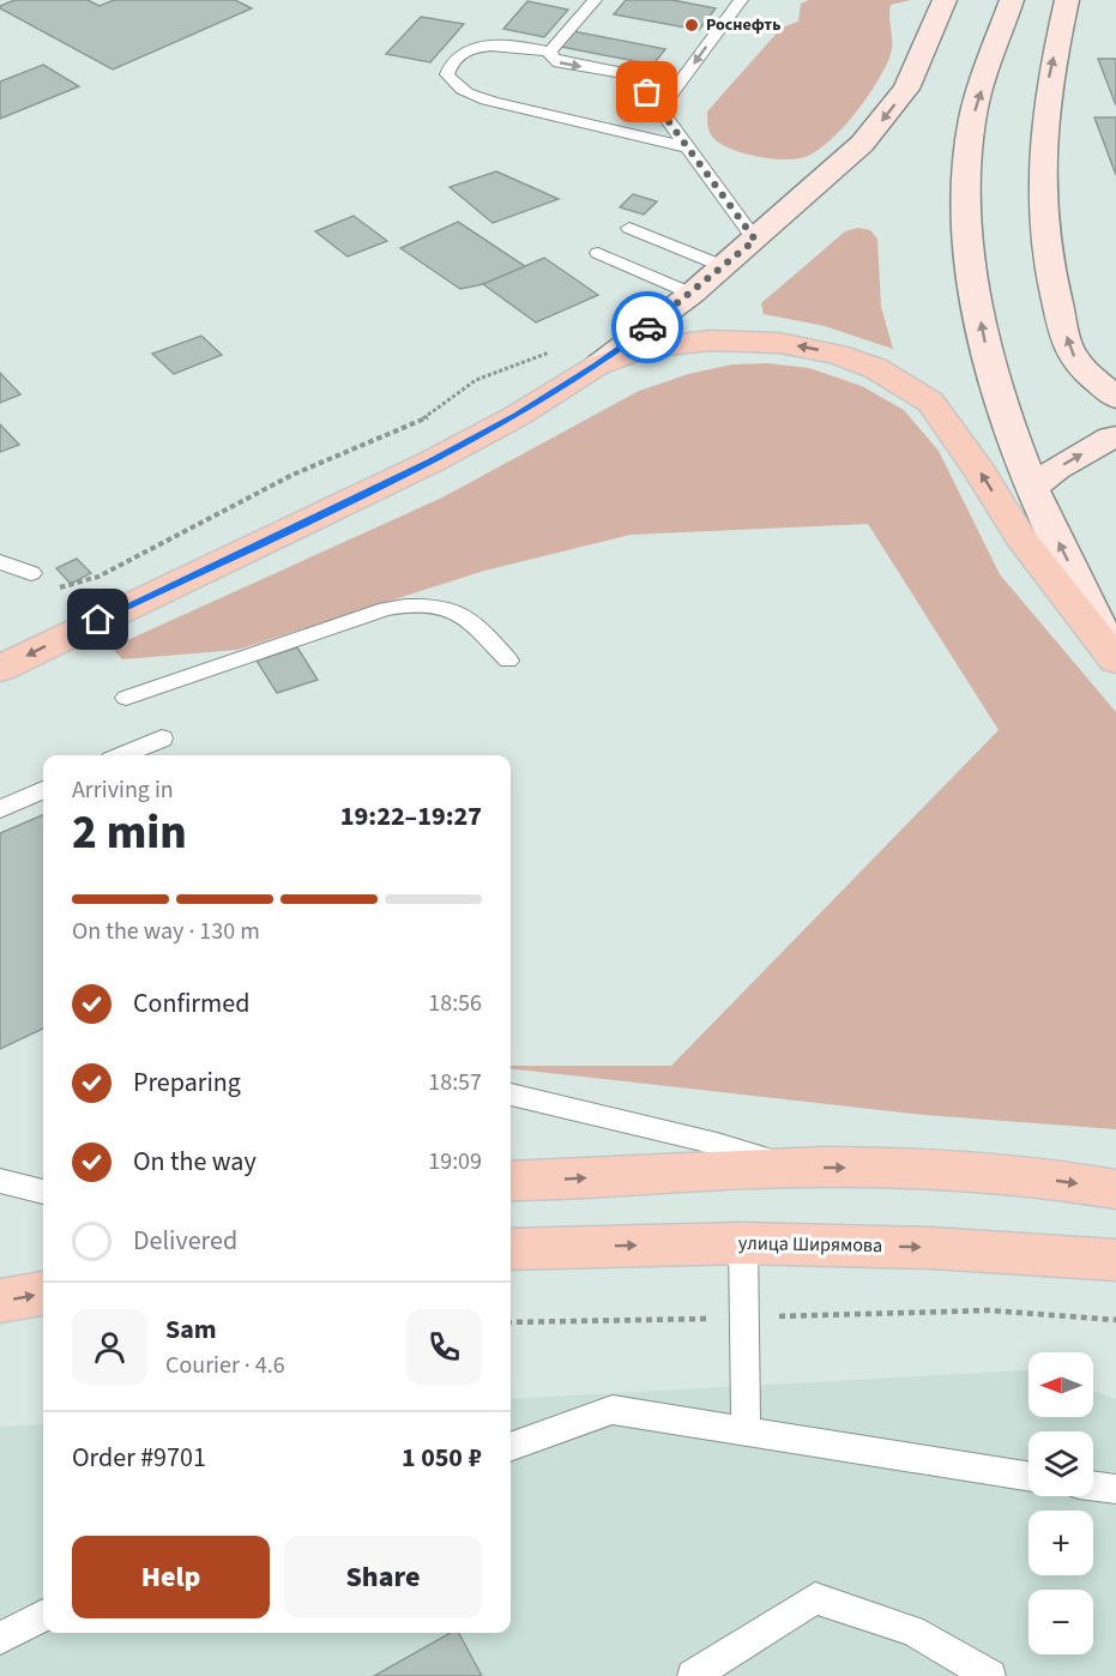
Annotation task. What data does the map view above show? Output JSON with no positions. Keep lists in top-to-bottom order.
{
  "streets": {
    "main road": ["улица Ширямова"]
  },
  "places": ["Роснефть"],
  "north": "left",
  "page": {
    "heading": ["2 min", "Arriving in", "19:22–19:27"],
    "panel": [
      "Sam",
      "Courier · 4.6",
      "Order #9701",
      "1 050 ₽"
    ],
    "bar": "On the way · 130 m",
    "list": [
      ["Confirmed", "18:56"],
      ["Preparing", "18:57"],
      ["On the way", "19:09"],
      "Delivered"
    ],
    "map_buttons": ["+", "−"],
    "buttons": ["Help", "Share"]
  }
}
